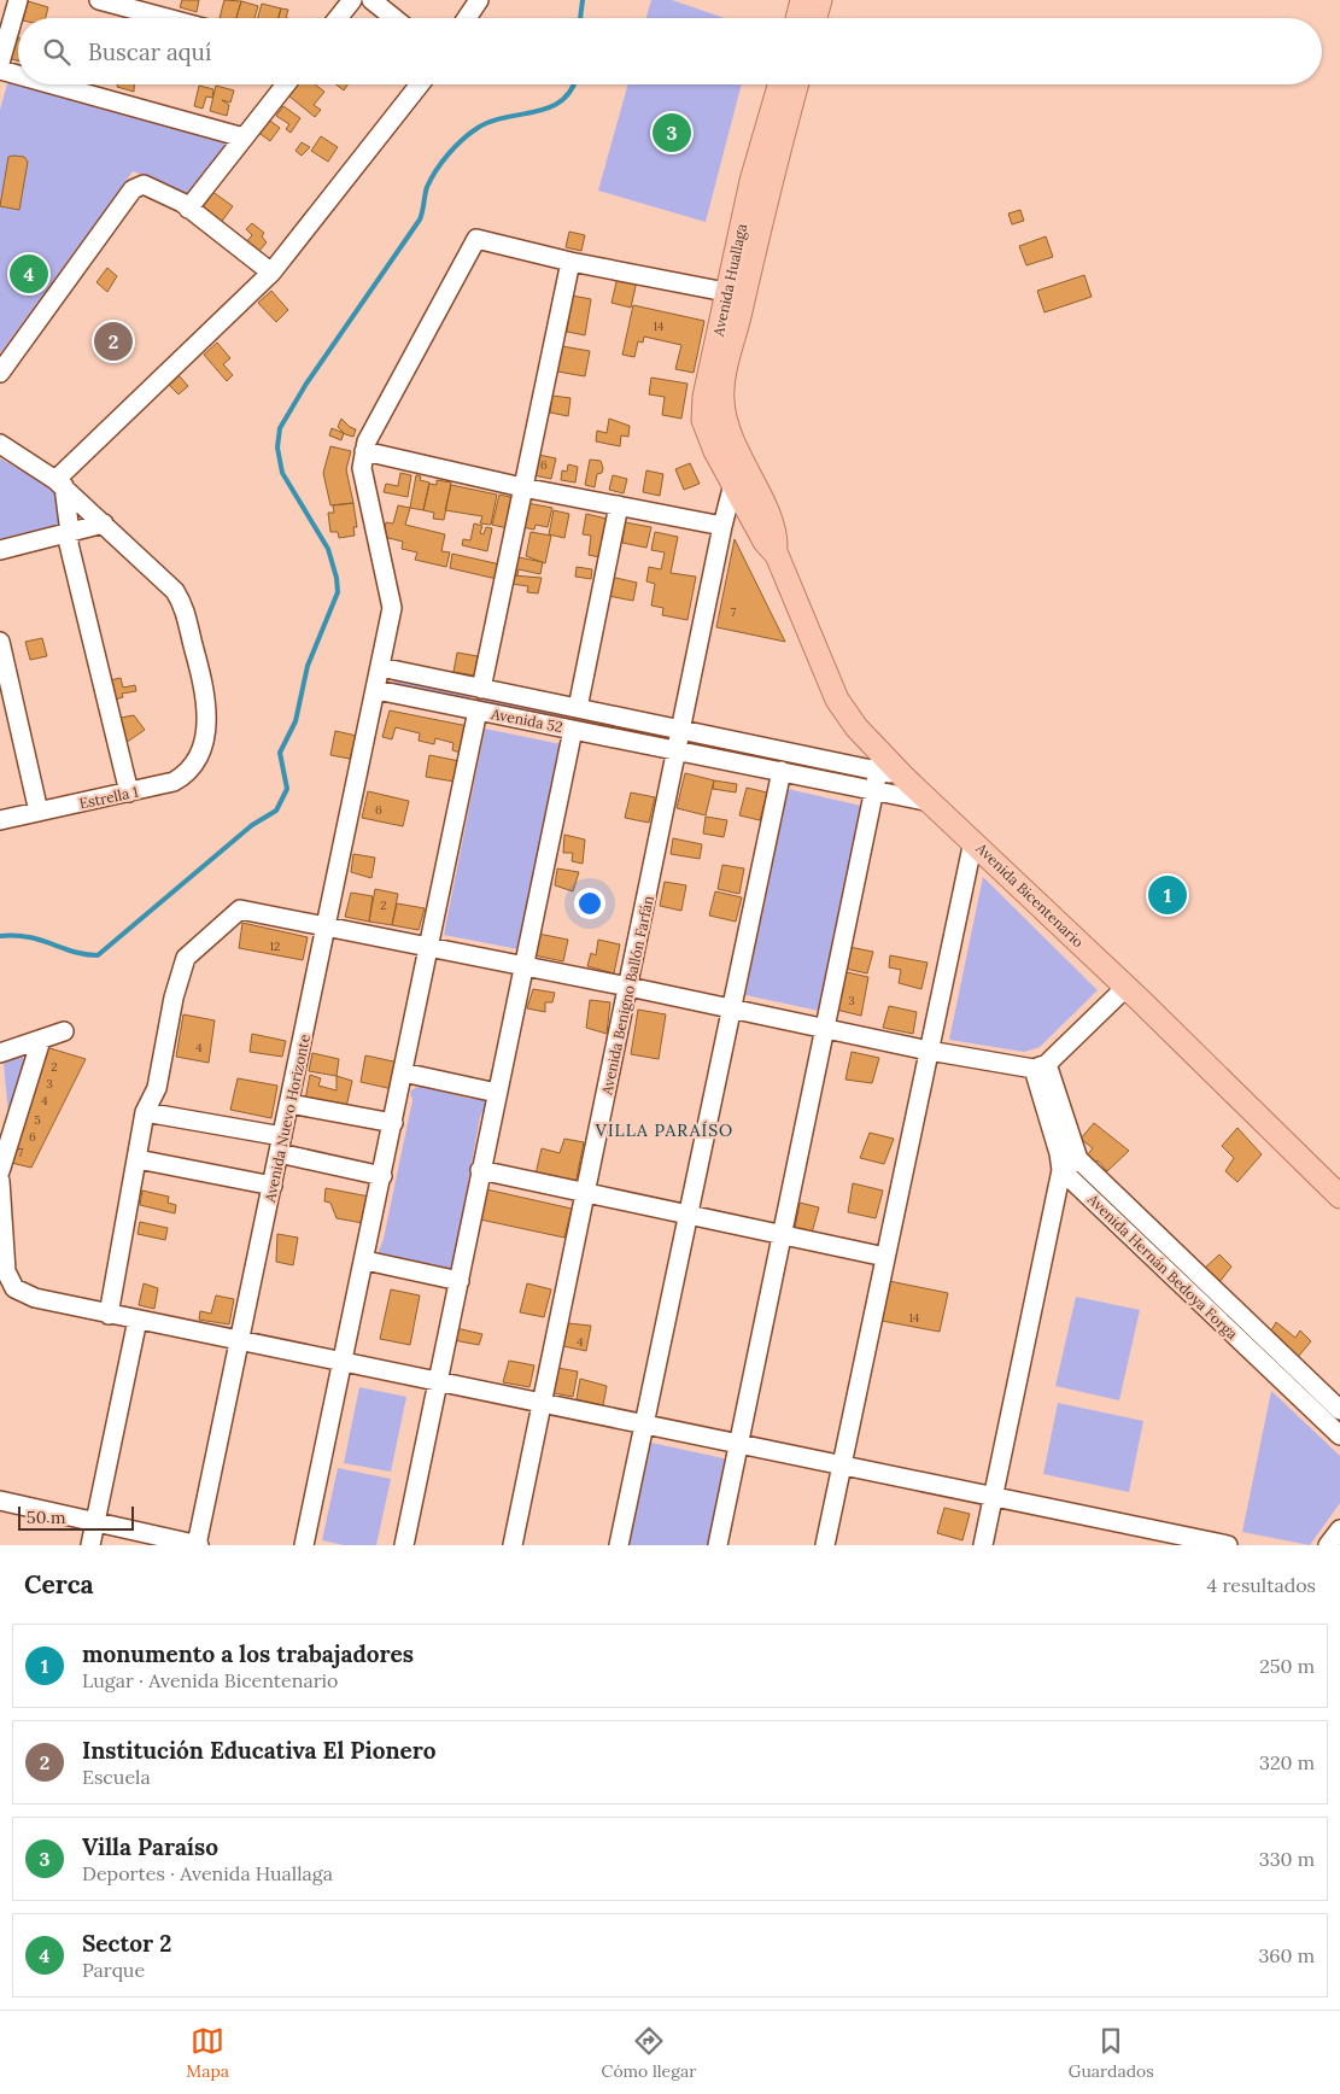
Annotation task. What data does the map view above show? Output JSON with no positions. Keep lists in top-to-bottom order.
{
  "streets": {
    "main road": ["Avenida Huallaga", "Avenida Bicentenario"],
    "street": [
      "Avenida 52",
      "Estrella 1",
      "Avenida Benigno Ballón Farfán",
      "Avenida Nuevo Horizonte",
      "Avenida Hernán Bedoya Forga"
    ]
  },
  "crossings": [
    ["Avenida Huallaga", "Avenida Bicentenario"],
    ["Avenida Huallaga", "Avenida Benigno Ballón Farfán"],
    ["Avenida 52", "Avenida Bicentenario"],
    ["Avenida 52", "Avenida Benigno Ballón Farfán"],
    ["Avenida 52", "Avenida Nuevo Horizonte"],
    ["Avenida Bicentenario", "Avenida Benigno Ballón Farfán"]
  ],
  "districts": ["VILLA PARAÍSO"],
  "house_numbers": [
    "14",
    "6",
    "7",
    "6",
    "2",
    "12",
    "3",
    "4",
    "2",
    "3",
    "4",
    "5",
    "6",
    "7",
    "14",
    "4"
  ],
  "scale_bar": "50 m",
  "page": {
    "search": "Buscar aquí",
    "pins": [
      "3",
      "4",
      "2",
      "1"
    ],
    "scale": "50 m",
    "heading": ["Cerca", "4 resultados"],
    "list": [
      {
        "mark": "1",
        "name": "monumento a los trabajadores",
        "note": "Lugar · Avenida Bicentenario",
        "value": "250 m"
      },
      {
        "mark": "2",
        "name": "Institución Educativa El Pionero",
        "note": "Escuela",
        "value": "320 m"
      },
      {
        "mark": "3",
        "name": "Villa Paraíso",
        "note": "Deportes · Avenida Huallaga",
        "value": "330 m"
      },
      {
        "mark": "4",
        "name": "Sector 2",
        "note": "Parque",
        "value": "360 m"
      }
    ],
    "nav": ["Mapa", "Cómo llegar", "Guardados"]
  }
}
